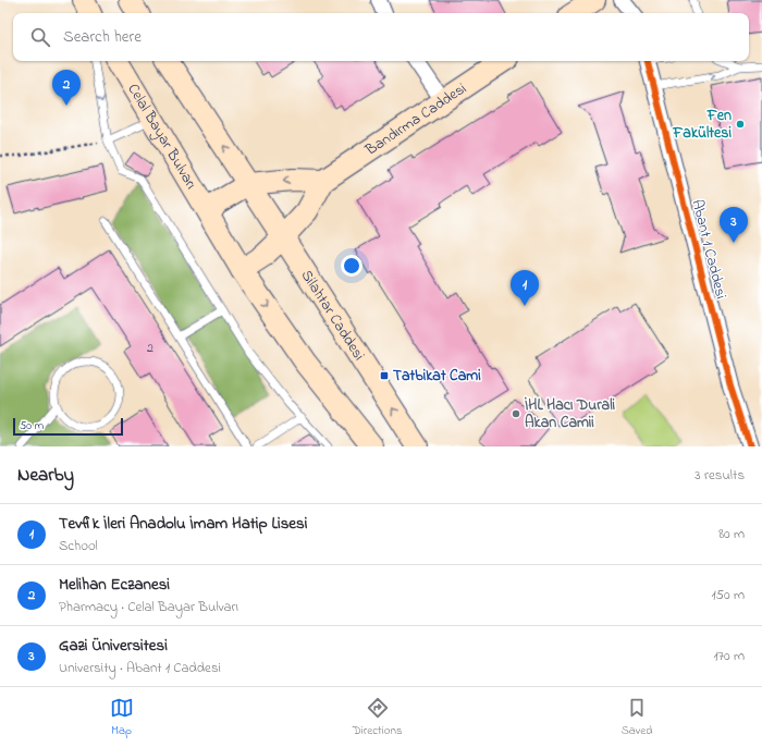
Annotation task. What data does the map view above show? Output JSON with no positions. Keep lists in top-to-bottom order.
{
  "streets": {
    "main road": ["Bandırma Caddesi", "Celal Bayar Bulvarı", "Silahtar Caddesi"],
    "street": ["Abant 1 Caddesi"]
  },
  "crossings": [
    ["Bandırma Caddesi", "Silahtar Caddesi"]
  ],
  "places": {
    "other": ["Fen Fakültesi", "İHL Hacı Durali Akan Camii"],
    "transit": ["Tatbikat Cami"]
  },
  "house_numbers": ["2"],
  "scale_bar": "50 m",
  "page": {
    "search": "Search here",
    "pins": ["2", "3", "1"],
    "scale": "50 m",
    "heading": ["Nearby", "3 results"],
    "list": [
      {
        "mark": "1",
        "name": "Tevfik İleri Anadolu İmam Hatip Lisesi",
        "note": "School",
        "value": "80 m"
      },
      {
        "mark": "2",
        "name": "Melihan Eczanesi",
        "note": "Pharmacy · Celal Bayar Bulvarı",
        "value": "150 m"
      },
      {
        "mark": "3",
        "name": "Gazi Üniversitesi",
        "note": "University · Abant 1 Caddesi",
        "value": "170 m"
      }
    ],
    "nav": ["Map", "Directions", "Saved"]
  }
}
